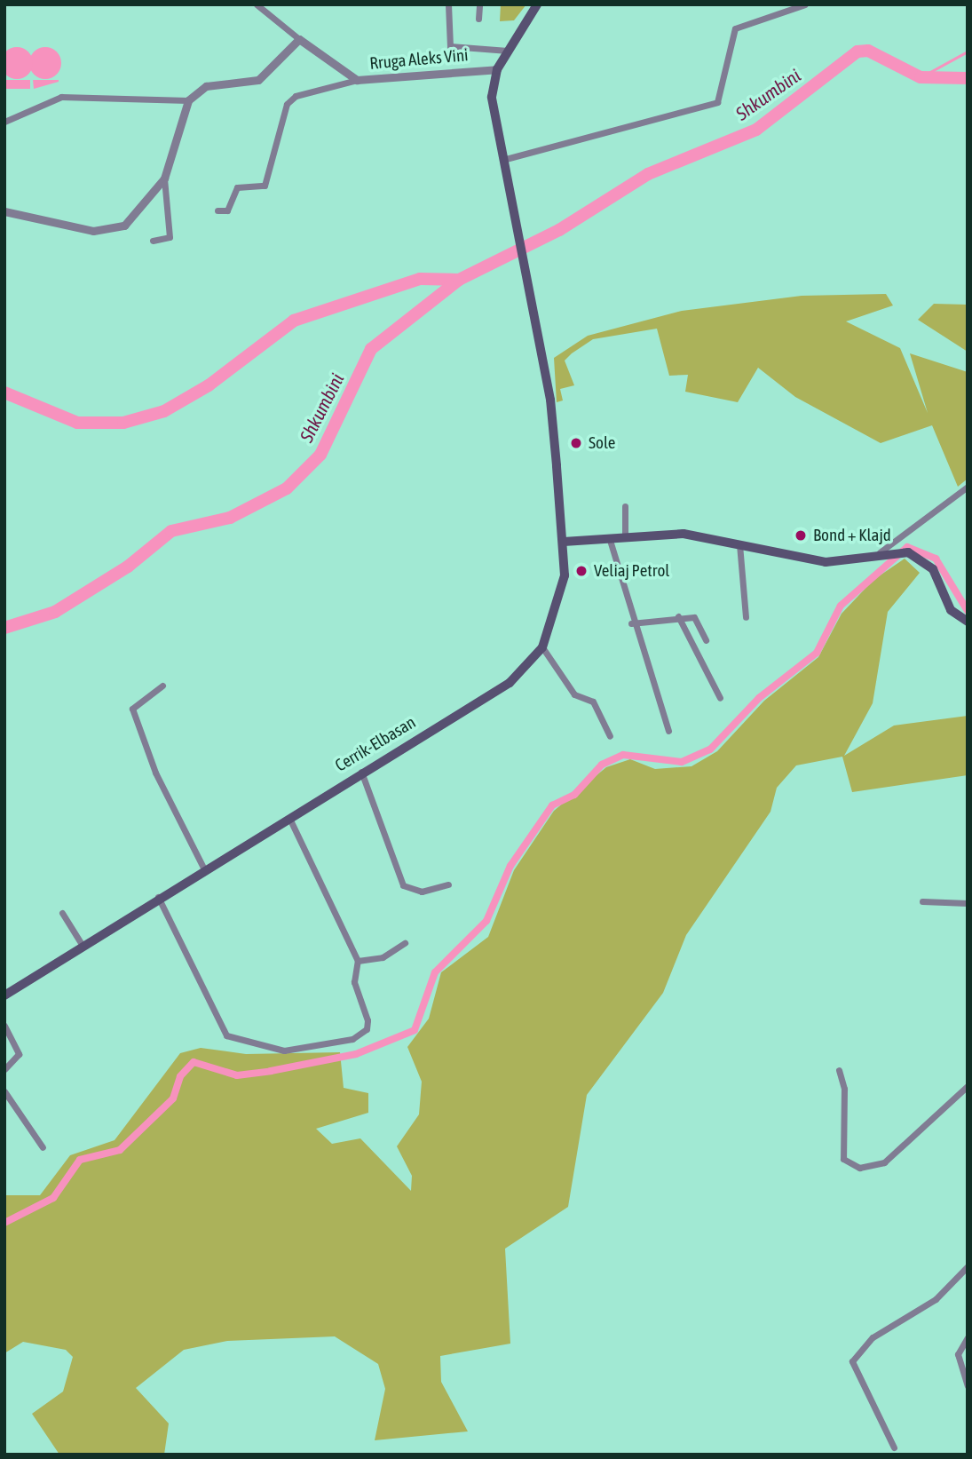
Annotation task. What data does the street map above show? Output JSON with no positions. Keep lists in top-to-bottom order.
{
  "streets": {
    "main road": ["Cerrik-Elbasan"],
    "street": ["Rruga Aleks Vini"]
  },
  "water": ["Shkumbini"],
  "places": ["Sole", "Bond + Klajd", "Veliaj Petrol"]
}
